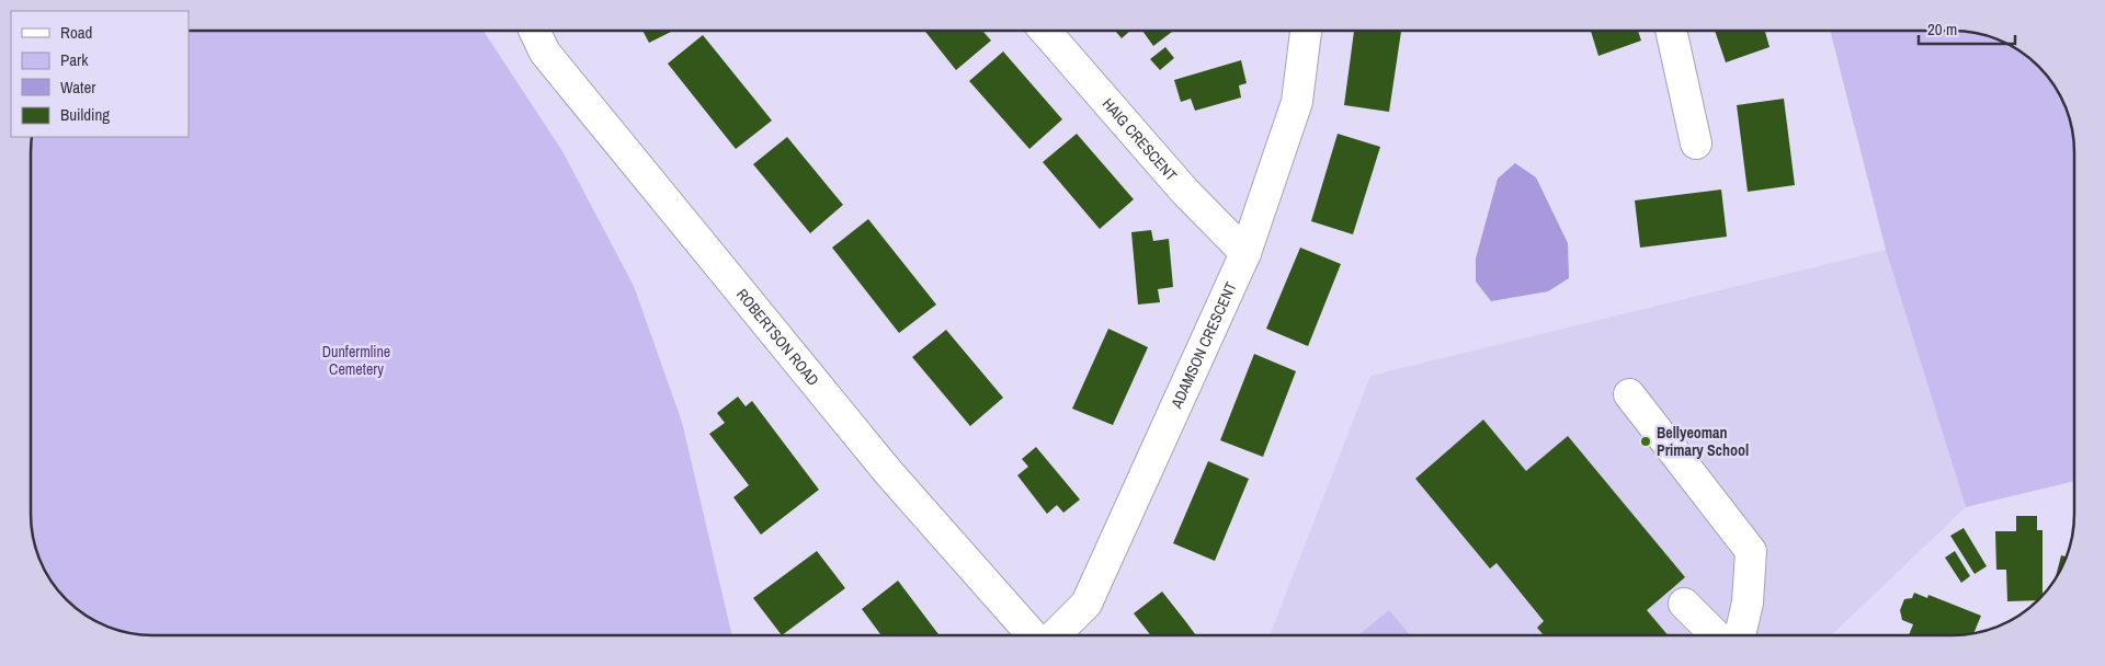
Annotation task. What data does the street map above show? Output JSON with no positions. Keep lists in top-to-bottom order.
{
  "streets": {
    "street": ["HAIG CRESCENT", "ROBERTSON ROAD", "ADAMSON CRESCENT"]
  },
  "crossings": [
    ["HAIG CRESCENT", "ADAMSON CRESCENT"]
  ],
  "parks": ["Dunfermline Cemetery"],
  "places": ["Bellyeoman Primary School"],
  "legend": [
    "Road",
    "Park",
    "Water",
    "Building"
  ],
  "scale_bar": "20 m"
}
